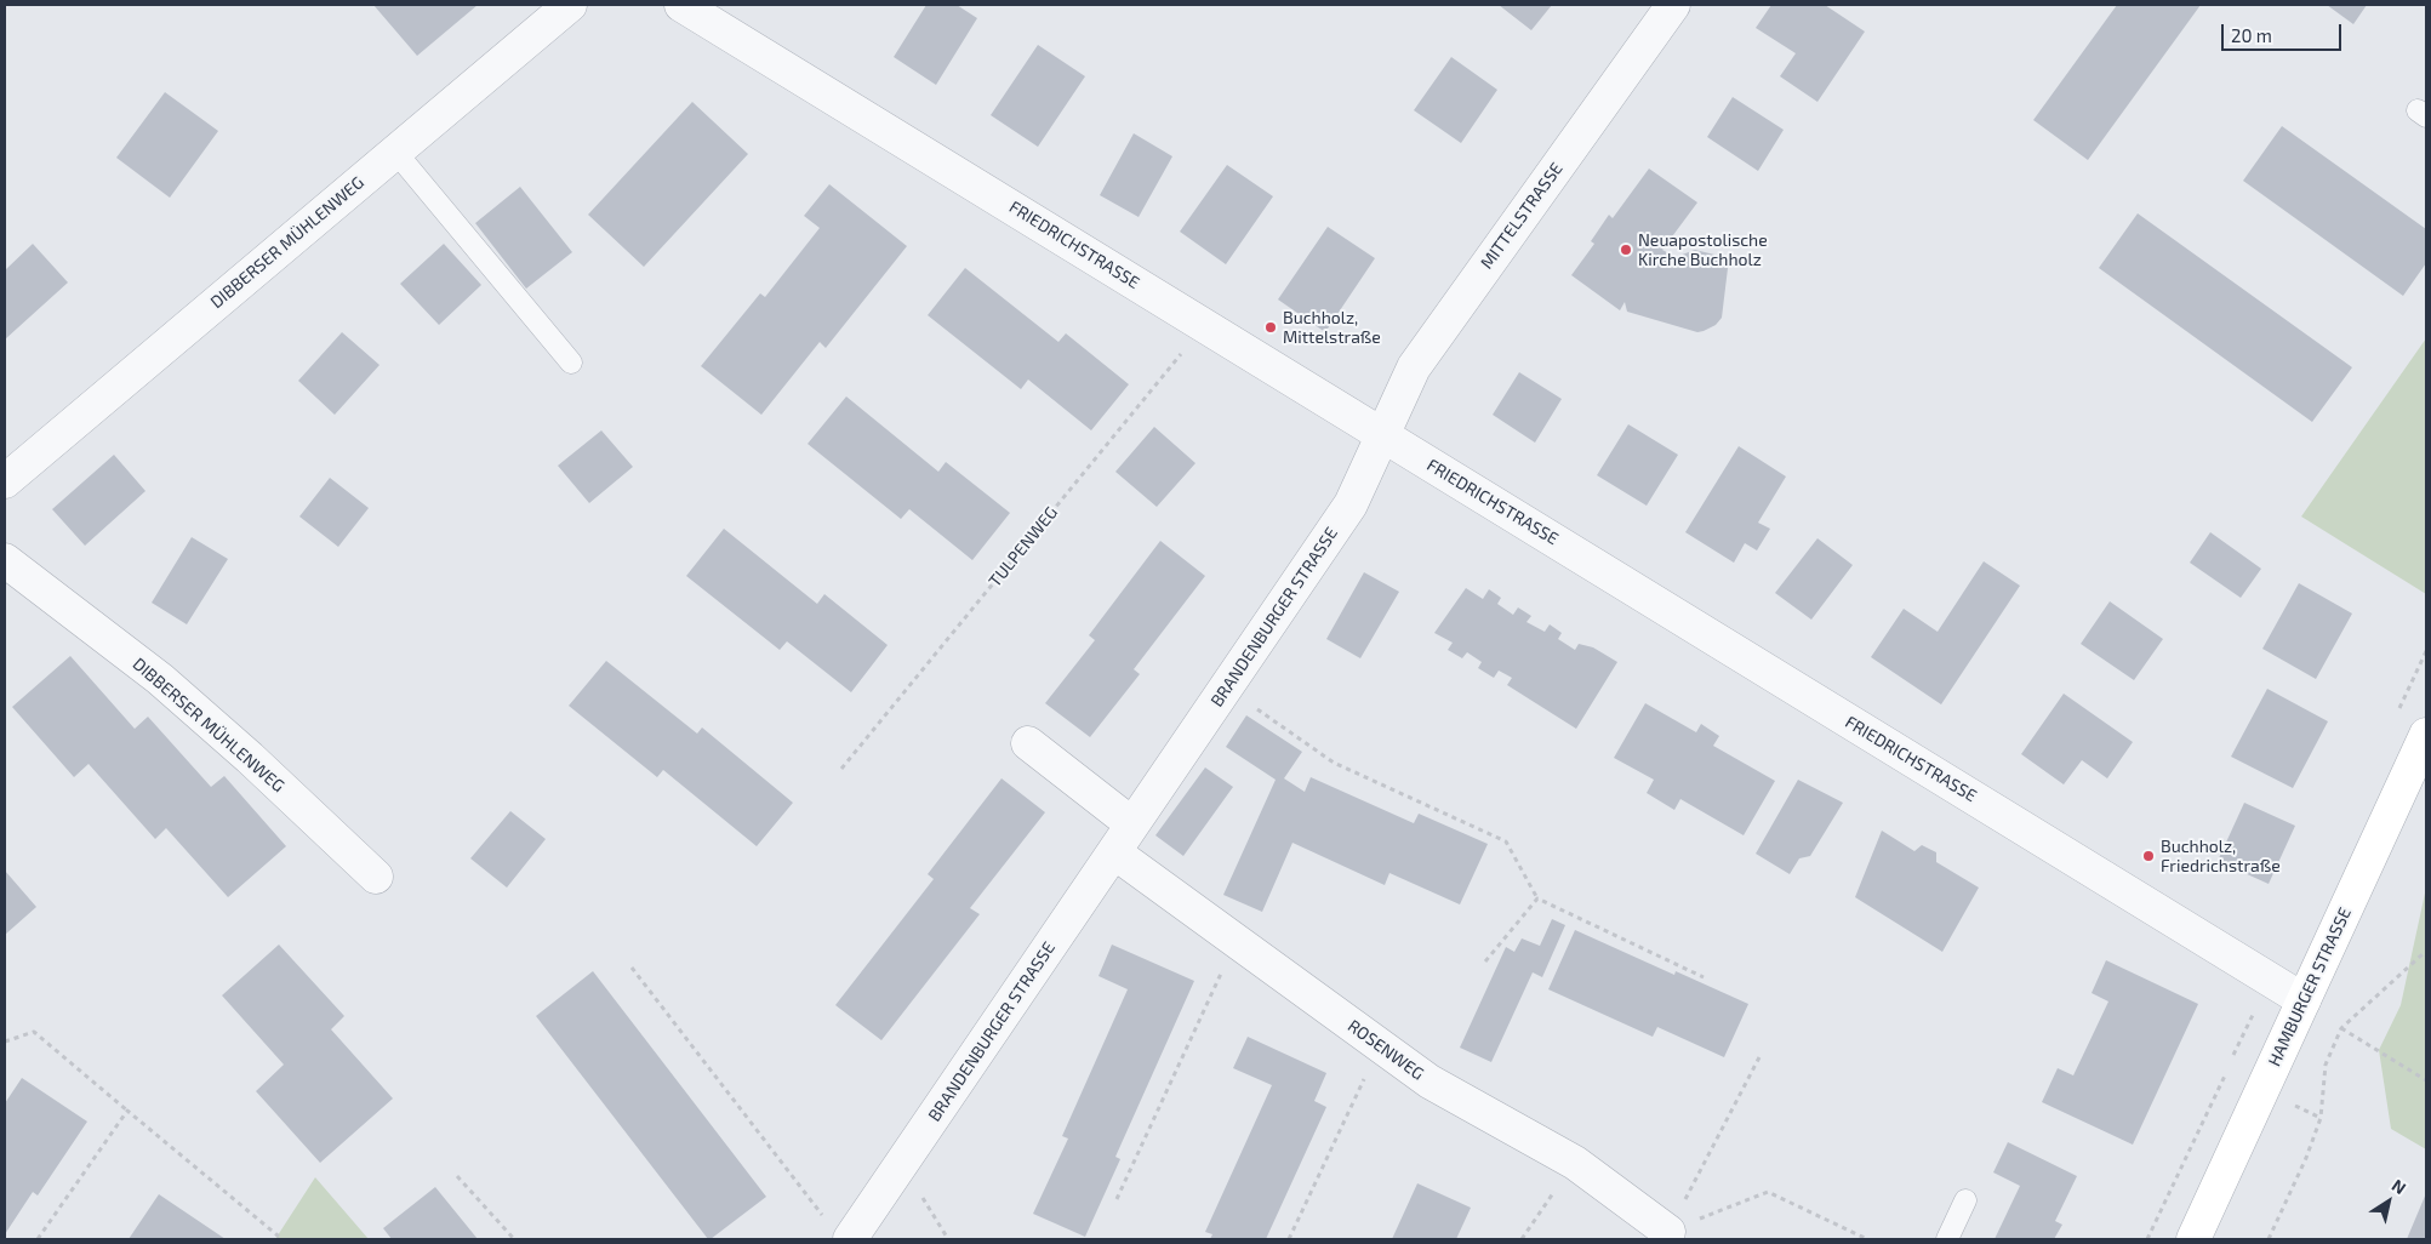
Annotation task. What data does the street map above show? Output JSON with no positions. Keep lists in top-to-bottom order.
{
  "streets": {
    "main road": ["HAMBURGER STRASSE"],
    "street": [
      "MITTELSTRASSE",
      "DIBBERSER MÜHLENWEG",
      "FRIEDRICHSTRASSE",
      "BRANDENBURGER STRASSE",
      "ROSENWEG"
    ],
    "path": ["TULPENWEG"]
  },
  "crossings": [
    ["MITTELSTRASSE", "FRIEDRICHSTRASSE"],
    ["MITTELSTRASSE", "BRANDENBURGER STRASSE"],
    ["FRIEDRICHSTRASSE", "TULPENWEG"],
    ["FRIEDRICHSTRASSE", "BRANDENBURGER STRASSE"],
    ["FRIEDRICHSTRASSE", "HAMBURGER STRASSE"],
    ["BRANDENBURGER STRASSE", "ROSENWEG"]
  ],
  "places": ["Neuapostolische Kirche Buchholz", "Buchholz, Mittelstraße", "Buchholz, Friedrichstraße"],
  "scale_bar": "20 m",
  "north": "top right"
}
